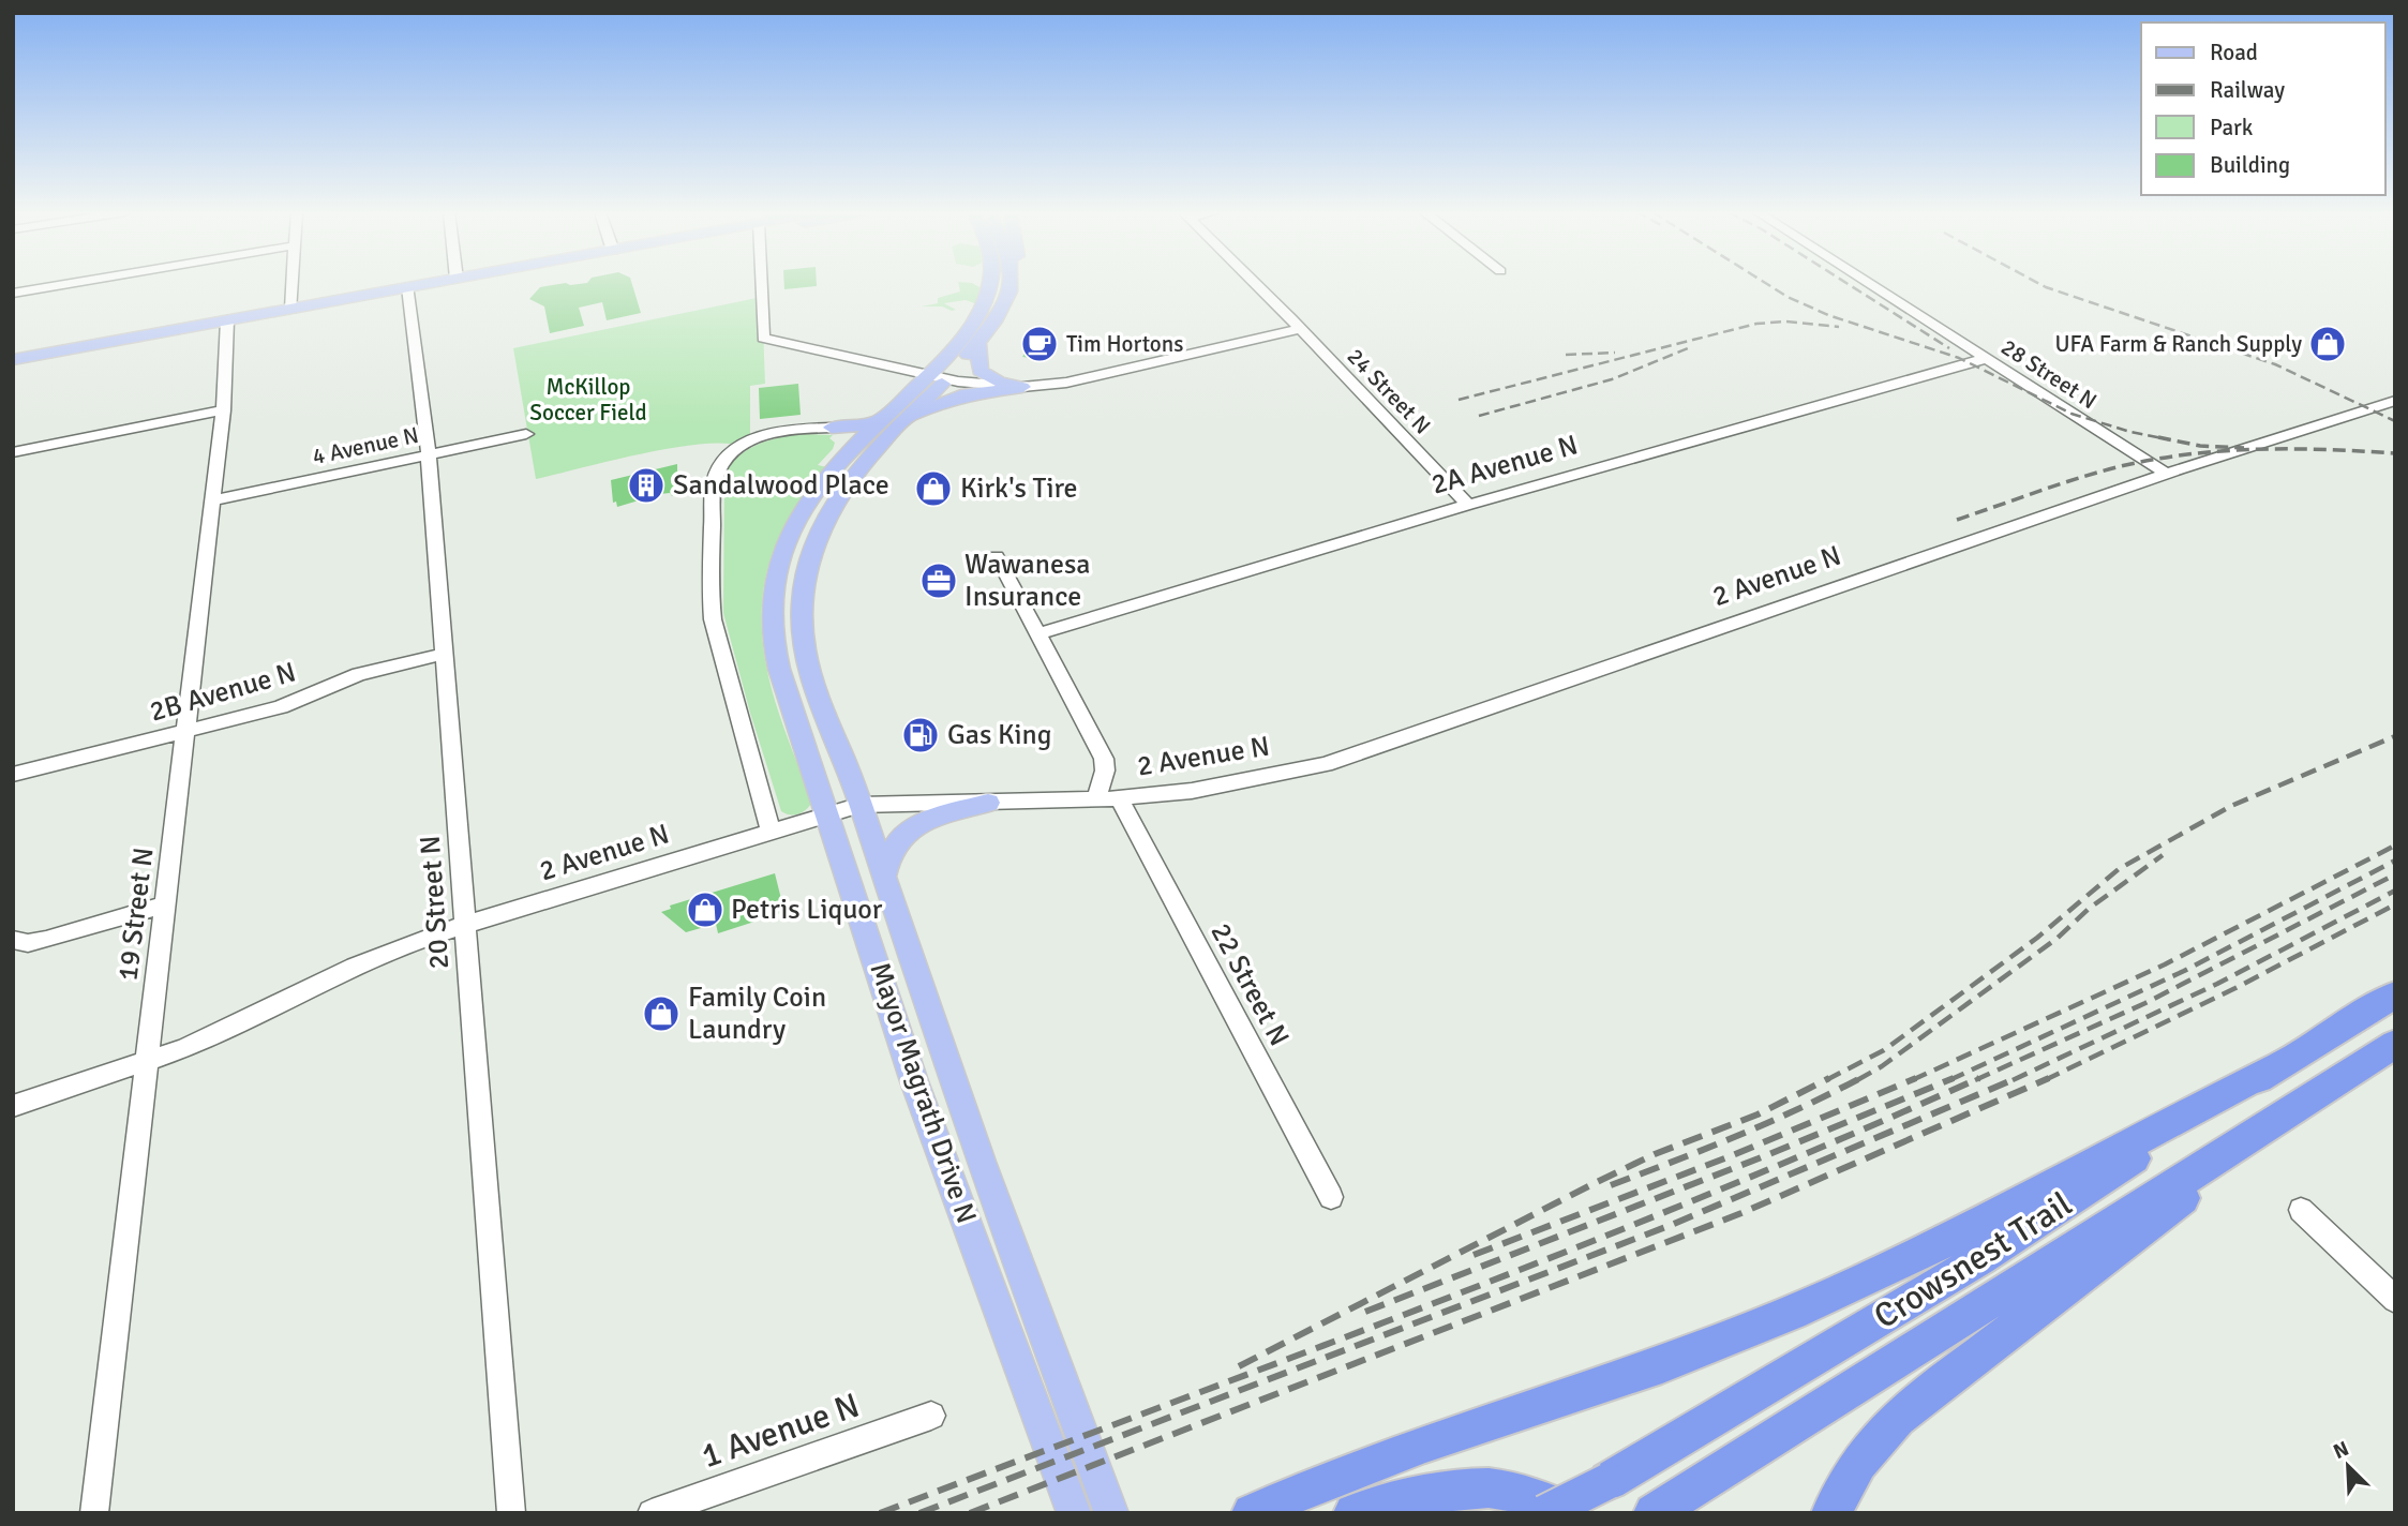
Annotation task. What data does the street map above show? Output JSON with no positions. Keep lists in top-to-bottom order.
{
  "streets": {
    "highway": ["Crowsnest Trail"],
    "main road": ["Mayor Magrath Drive N"],
    "street": [
      "28 Street N",
      "24 Street N",
      "4 Avenue N",
      "2A Avenue N",
      "2 Avenue N",
      "2B Avenue N",
      "20 Street N",
      "19 Street N",
      "22 Street N",
      "1 Avenue N"
    ]
  },
  "crossings": [
    ["28 Street N", "2A Avenue N"],
    ["28 Street N", "2 Avenue N"],
    ["24 Street N", "2A Avenue N"],
    ["4 Avenue N", "20 Street N"],
    ["4 Avenue N", "19 Street N"],
    ["2 Avenue N", "20 Street N"],
    ["2 Avenue N", "19 Street N"],
    ["2 Avenue N", "22 Street N"],
    ["2 Avenue N", "Mayor Magrath Drive N"],
    ["2B Avenue N", "20 Street N"],
    ["2B Avenue N", "19 Street N"]
  ],
  "parks": ["McKillop Soccer Field"],
  "places": {
    "cafe": ["Tim Hortons"],
    "shop": [
      "UFA Farm & Ranch Supply",
      "Kirk's Tire",
      "Petris Liquor",
      "Family Coin Laundry"
    ],
    "building": ["Sandalwood Place"],
    "office": ["Wawanesa Insurance"],
    "fuel station": ["Gas King"]
  },
  "legend": [
    "Road",
    "Railway",
    "Park",
    "Building"
  ],
  "north": "top left"
}
